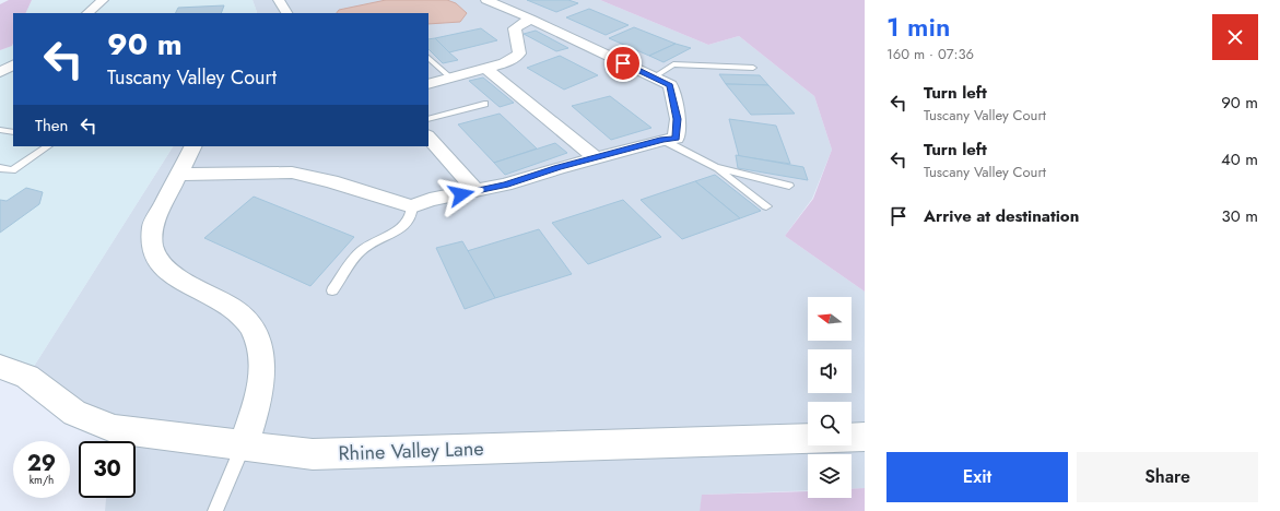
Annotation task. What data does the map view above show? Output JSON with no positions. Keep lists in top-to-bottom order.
{
  "streets": {
    "street": ["Rhine Valley Lane"]
  },
  "north": "left",
  "page": {
    "heading": ["1 min", "160 m · 07:36"],
    "turn": ["90 m", "Tuscany Valley Court"],
    "list": [
      {
        "name": "Turn left",
        "note": "Tuscany Valley Court",
        "value": "90 m"
      },
      {
        "name": "Turn left",
        "note": "Tuscany Valley Court",
        "value": "40 m"
      },
      {
        "name": "Arrive at destination",
        "value": "30 m"
      }
    ],
    "then": "Then",
    "speed": "29 km/h",
    "limit": "30",
    "buttons": ["Exit", "Share"]
  }
}
